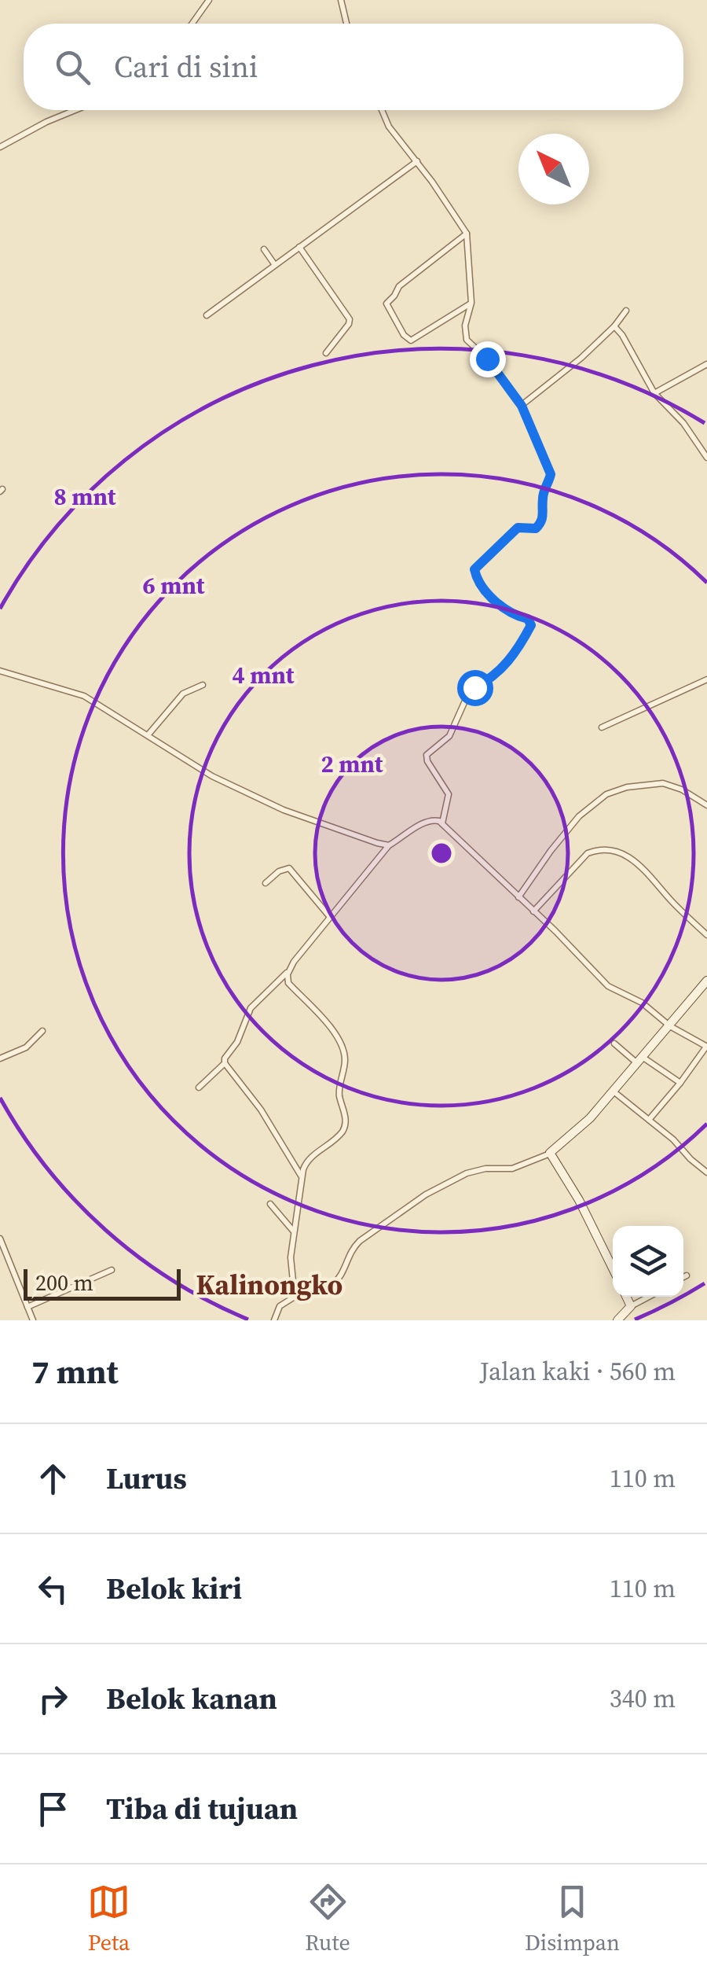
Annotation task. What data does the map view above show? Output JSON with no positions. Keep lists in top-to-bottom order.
{
  "districts": ["Kalinongko"],
  "scale_bar": "200 m",
  "north": "top left",
  "page": {
    "search": "Cari di sini",
    "scale": "200 m",
    "heading": ["7 mnt", "Jalan kaki · 560 m"],
    "list": [
      ["Lurus", "110 m"],
      ["Belok kiri", "110 m"],
      ["Belok kanan", "340 m"],
      "Tiba di tujuan"
    ],
    "nav": ["Peta", "Rute", "Disimpan"]
  },
  "rings": [
    "8 mnt",
    "6 mnt",
    "4 mnt",
    "2 mnt"
  ]
}
